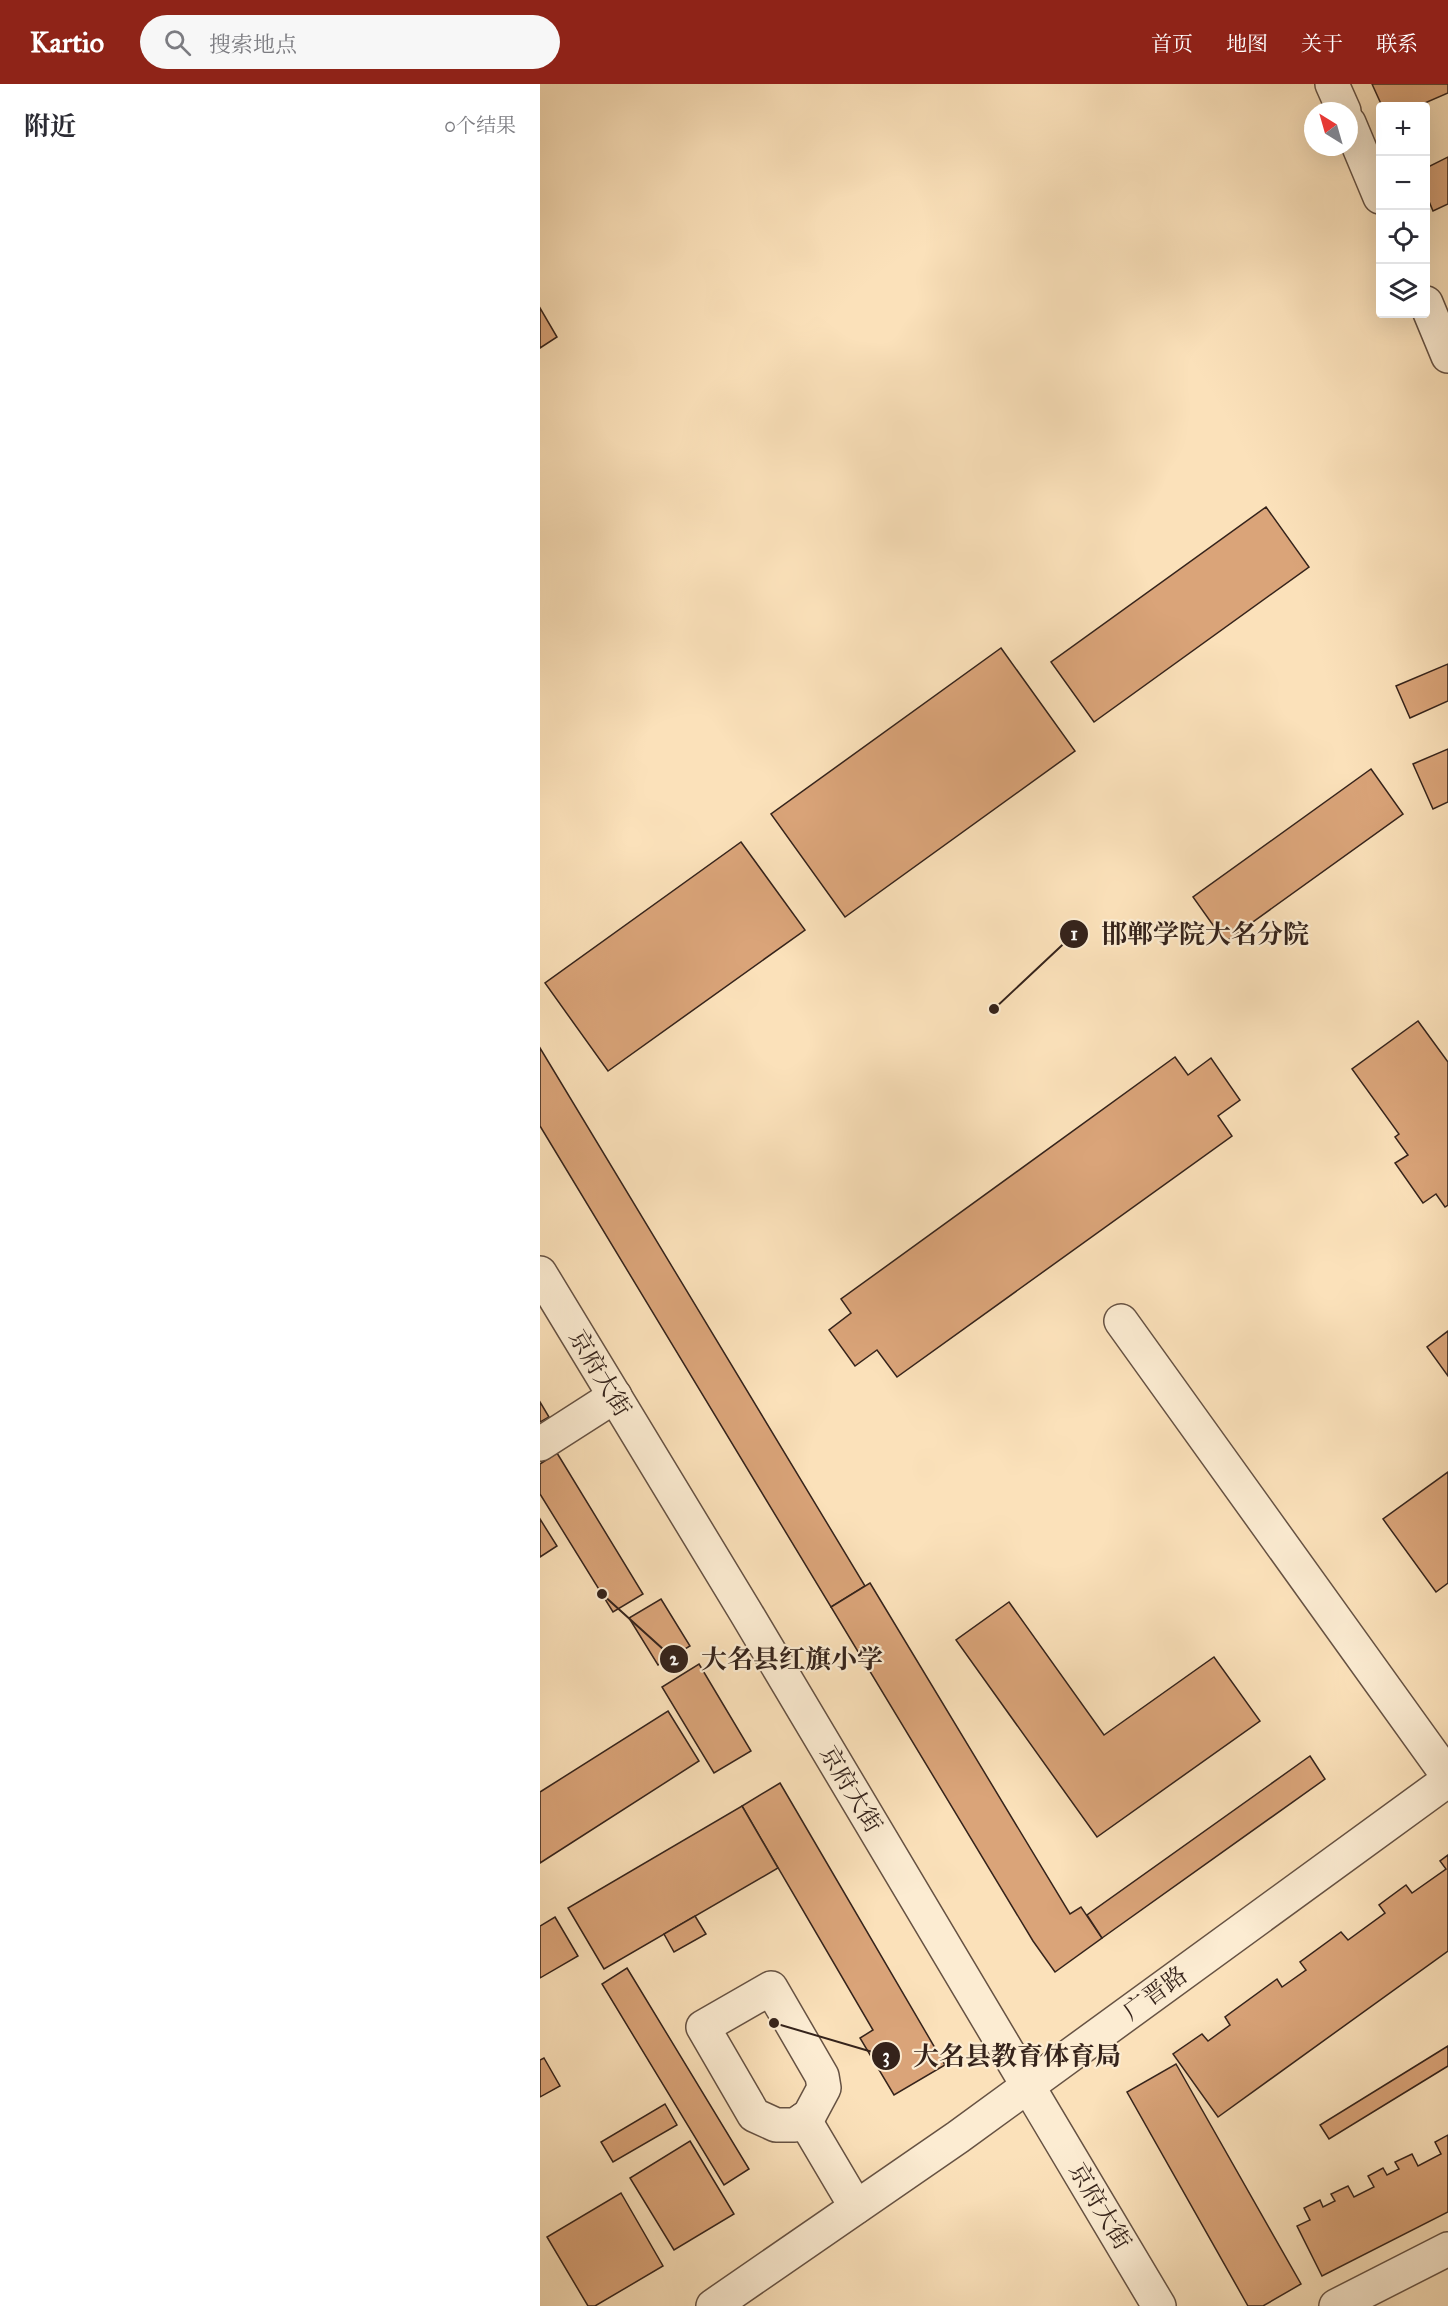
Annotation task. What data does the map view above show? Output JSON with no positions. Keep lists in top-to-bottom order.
{
  "streets": {
    "street": ["京府大街", "广晋路"]
  },
  "crossings": [
    ["京府大街", "广晋路"]
  ],
  "places": ["邯郸学院大名分院", "大名县红旗小学", "大名县教育体育局"],
  "north": "top left",
  "page": {
    "header": "Kartio",
    "search": "搜索地点",
    "nav": [
      "首页",
      "地图",
      "关于",
      "联系"
    ],
    "heading": ["附近", "0个结果"],
    "map_buttons": ["+", "−"]
  }
}
